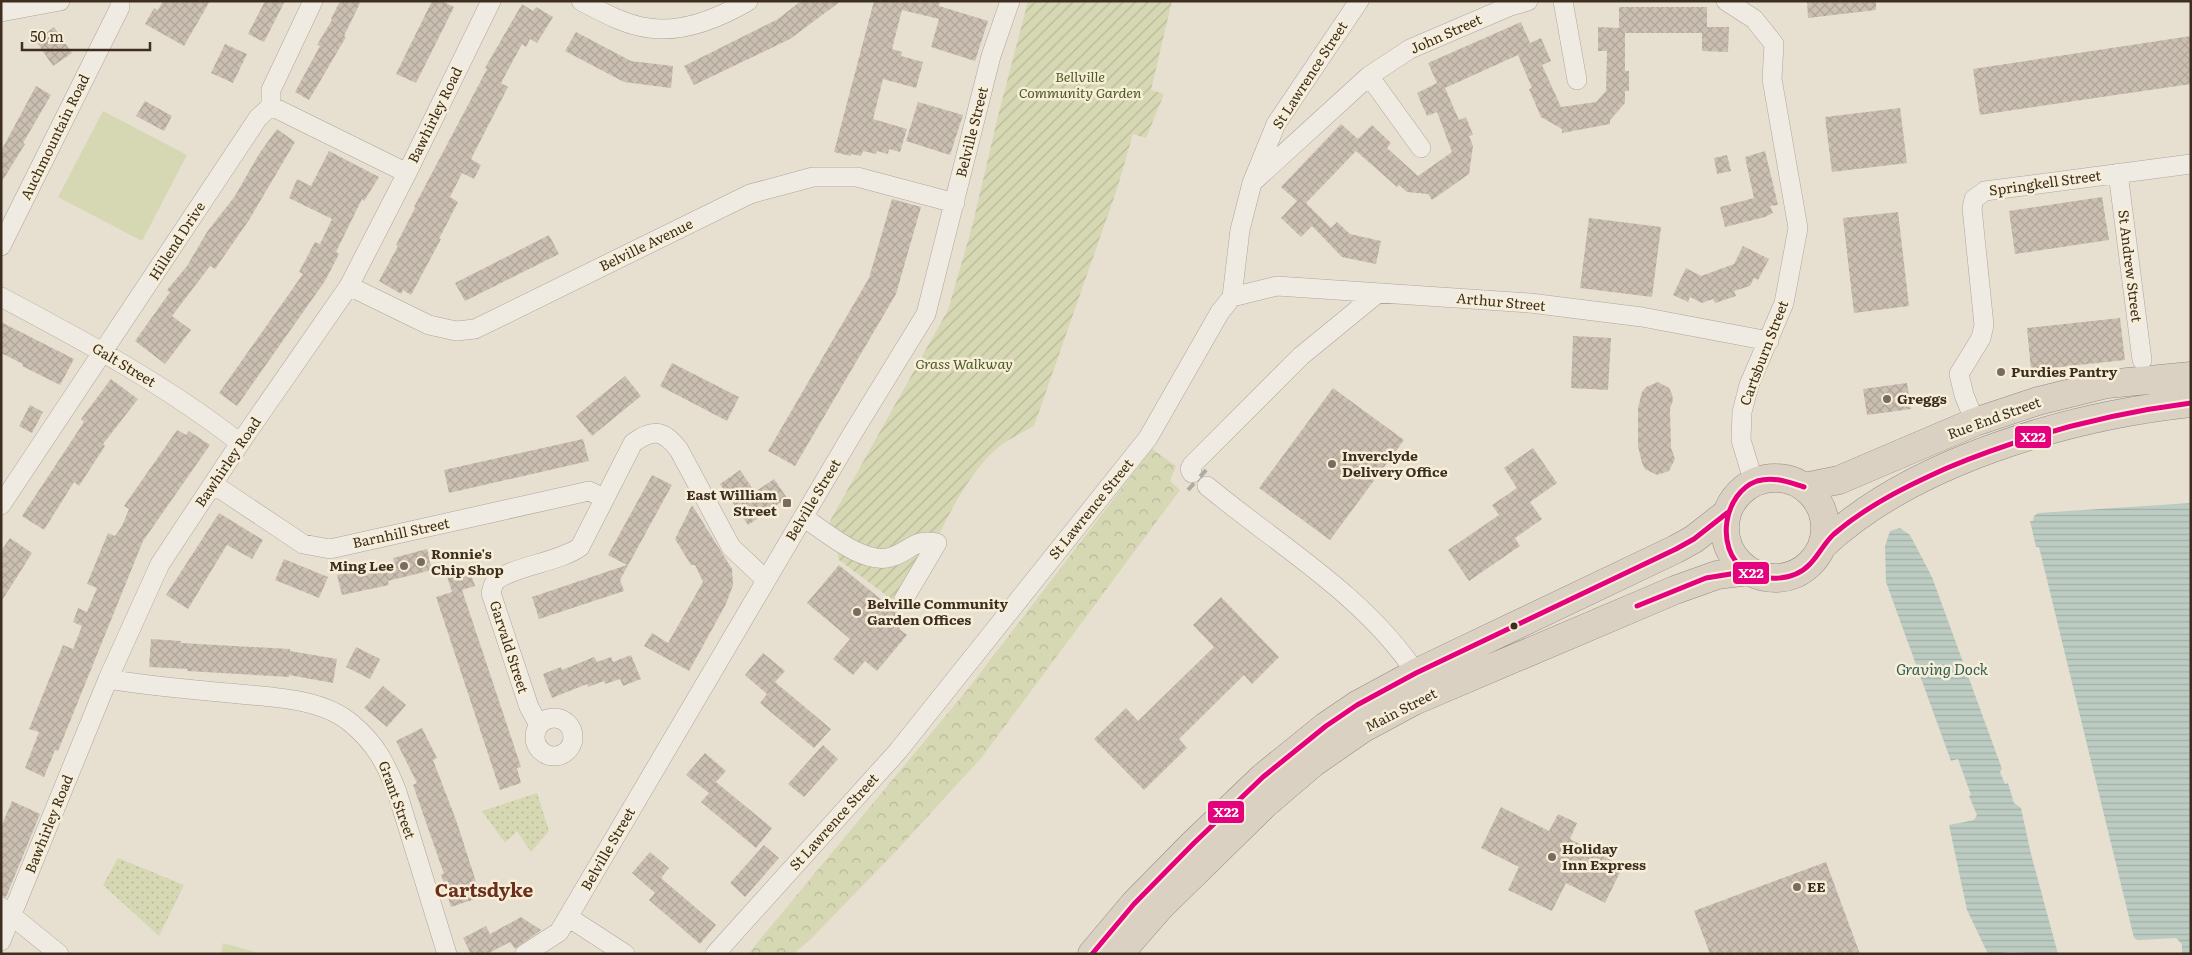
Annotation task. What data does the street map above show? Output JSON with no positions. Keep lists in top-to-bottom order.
{
  "streets": {
    "highway": ["Rue End Street", "Main Street"],
    "street": [
      "John Street",
      "St Lawrence Street",
      "Bawhirley Road",
      "Belville Street",
      "Auchmountain Road",
      "Springkell Street",
      "Hillend Drive",
      "Belville Avenue",
      "St Andrew Street",
      "Arthur Street",
      "Cartsburn Street",
      "Galt Street",
      "Barnhill Street",
      "Garvald Street",
      "Grant Street"
    ]
  },
  "crossings": [
    ["John Street", "St Lawrence Street"],
    ["St Lawrence Street", "Arthur Street"],
    ["Bawhirley Road", "Belville Avenue"],
    ["Bawhirley Road", "Galt Street"],
    ["Bawhirley Road", "Barnhill Street"],
    ["Bawhirley Road", "Grant Street"],
    ["Belville Street", "Belville Avenue"],
    ["Belville Street", "Garvald Street"],
    ["Springkell Street", "St Andrew Street"],
    ["Springkell Street", "Rue End Street"],
    ["Hillend Drive", "Galt Street"],
    ["Arthur Street", "Cartsburn Street"],
    ["Cartsburn Street", "Rue End Street"],
    ["Cartsburn Street", "Main Street"],
    ["Rue End Street", "Main Street"],
    ["Barnhill Street", "Garvald Street"]
  ],
  "districts": ["Cartsdyke"],
  "water": ["Graving Dock"],
  "parks": ["Bellville Community Garden", "Grass Walkway"],
  "places": {
    "other": [
      "Purdies Pantry",
      "Greggs",
      "Inverclyde Delivery Office",
      "Ronnie's Chip Shop",
      "Ming Lee",
      "Belville Community Garden Offices",
      "Holiday Inn Express",
      "EE"
    ],
    "transit": ["East William Street"]
  },
  "lines": ["transit line X22"],
  "scale_bar": "50 m"
}
